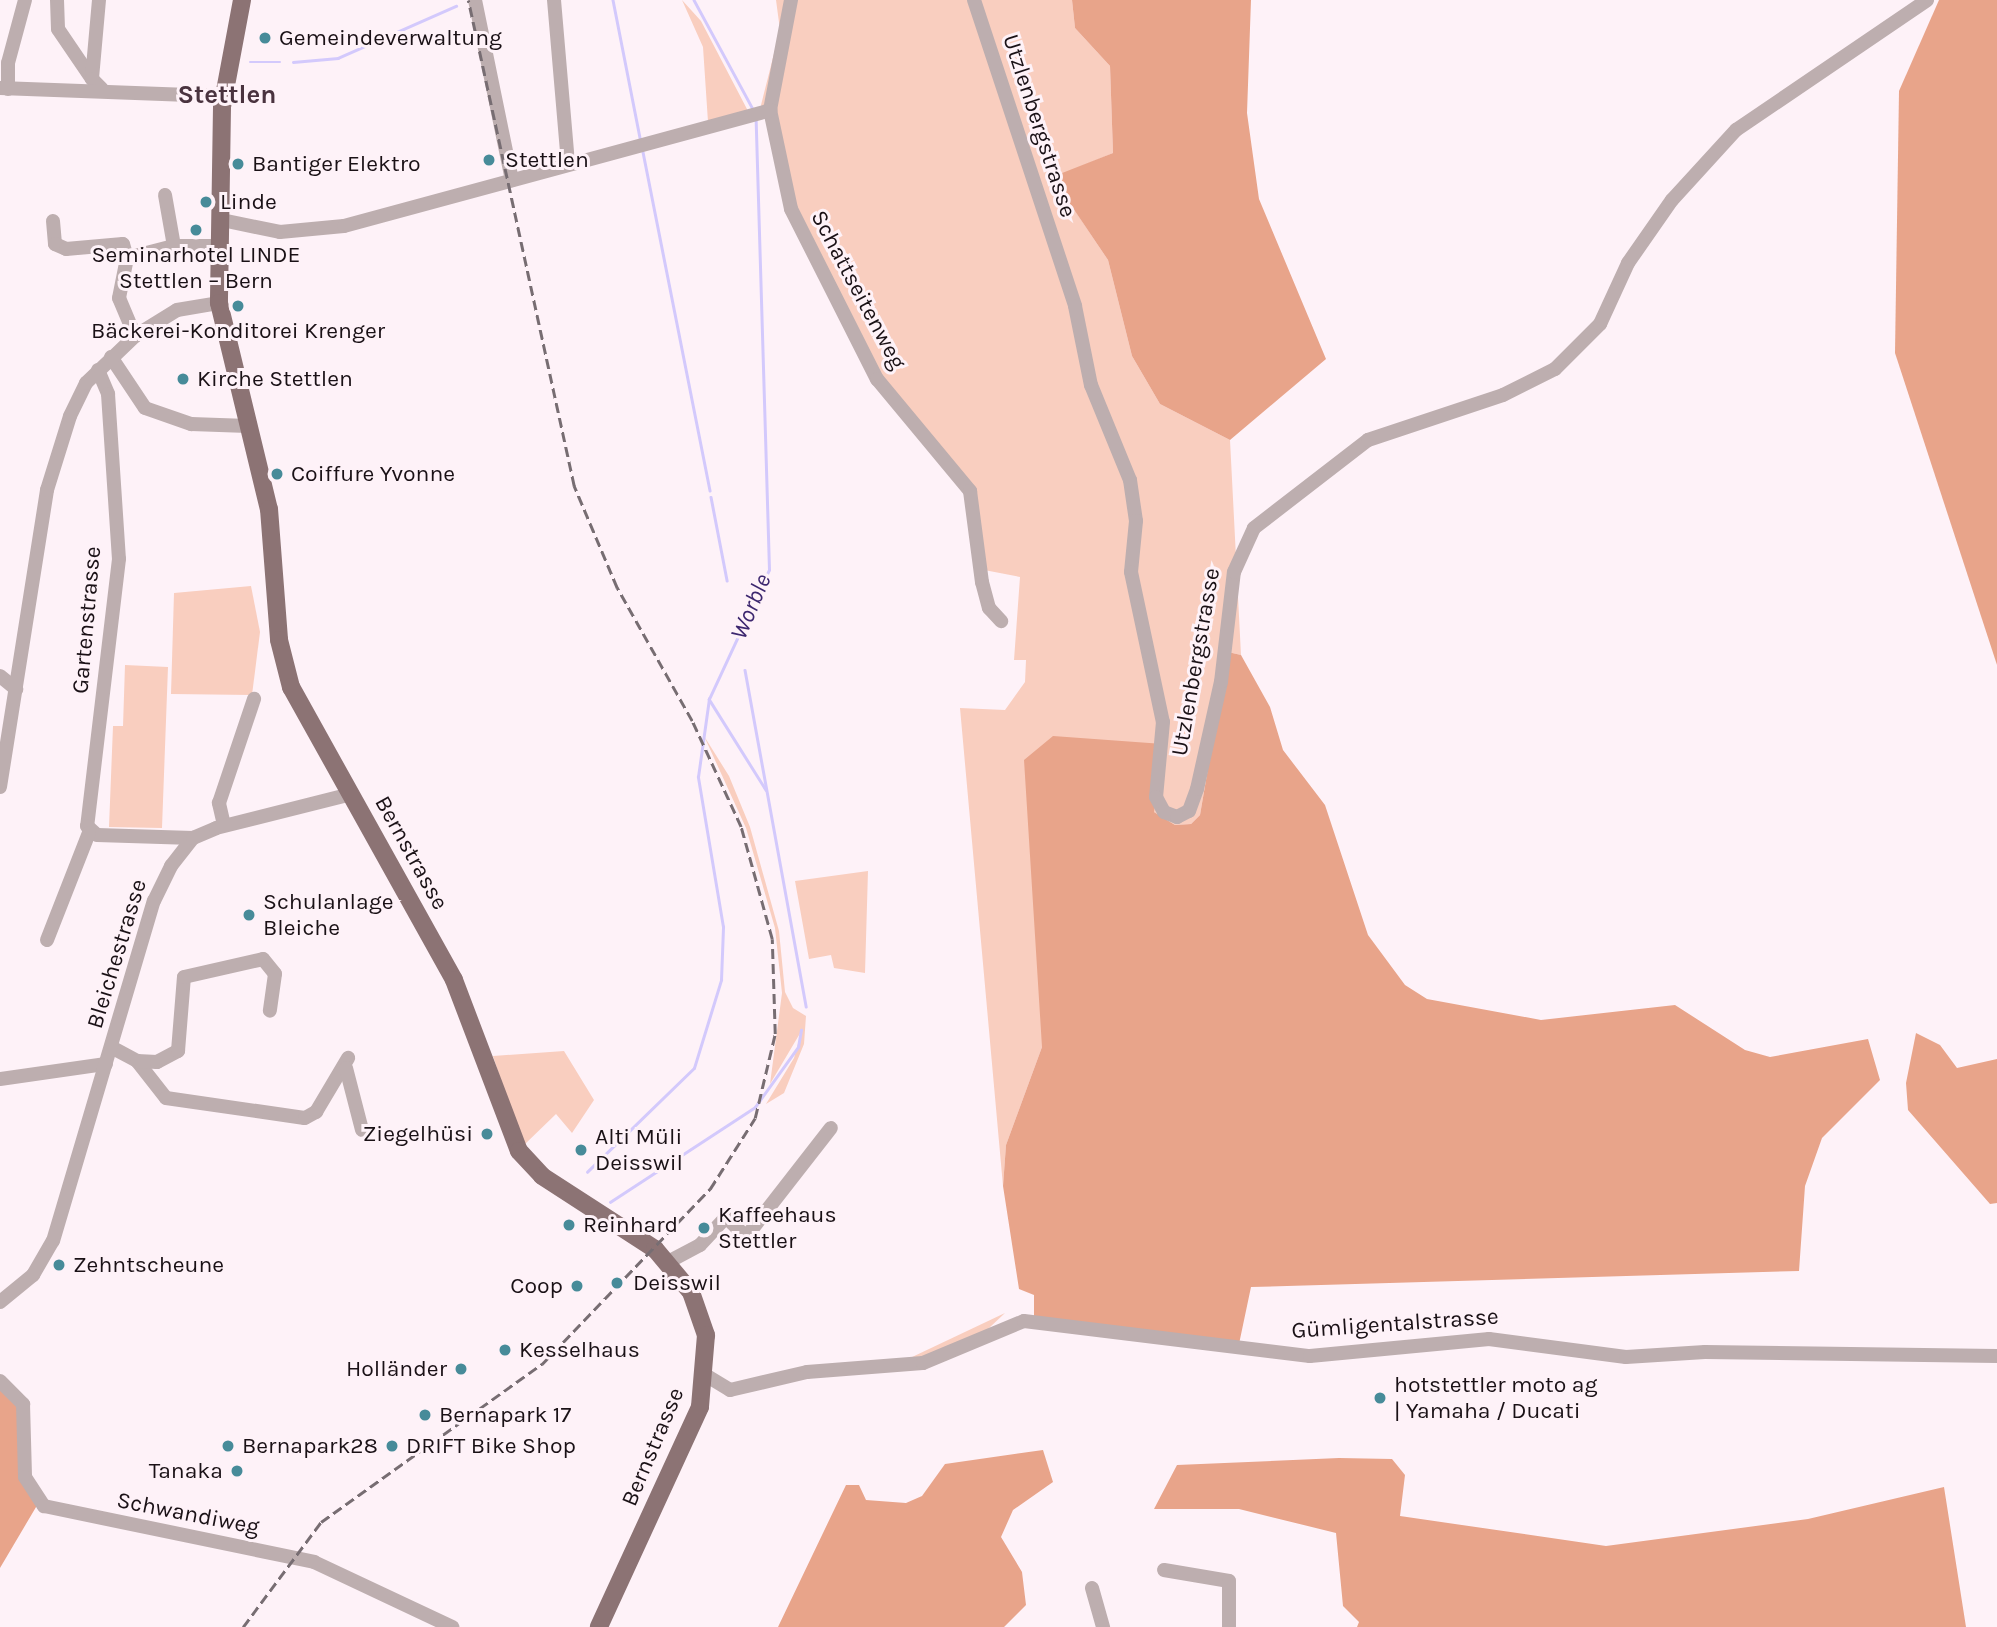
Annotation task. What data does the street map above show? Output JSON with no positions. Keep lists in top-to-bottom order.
{
  "streets": {
    "main road": ["Bernstrasse"],
    "street": [
      "Utzlenbergstrasse",
      "Schattseitenweg",
      "Gartenstrasse",
      "Bleichestrasse",
      "Gümligentalstrasse",
      "Schwandiweg"
    ]
  },
  "crossings": [
    ["Bernstrasse", "Gümligentalstrasse"]
  ],
  "districts": ["Stettlen"],
  "water": ["Worble"],
  "places": [
    "Gemeindeverwaltung",
    "Stettlen",
    "Bantiger Elektro",
    "Linde",
    "Seminarhotel LINDE Stettlen – Bern",
    "Bäckerei-Konditorei Krenger",
    "Kirche Stettlen",
    "Coiffure Yvonne",
    "Schulanlage Bleiche",
    "Ziegelhüsi",
    "Alti Müli Deisswil",
    "Reinhard",
    "Kaffeehaus Stettler",
    "Zehntscheune",
    "Deisswil",
    "Coop",
    "Kesselhaus",
    "Holländer",
    "hotstettler moto ag | Yamaha / Ducati",
    "Bernapark 17",
    "Bernapark28",
    "DRIFT Bike Shop",
    "Tanaka"
  ]
}
